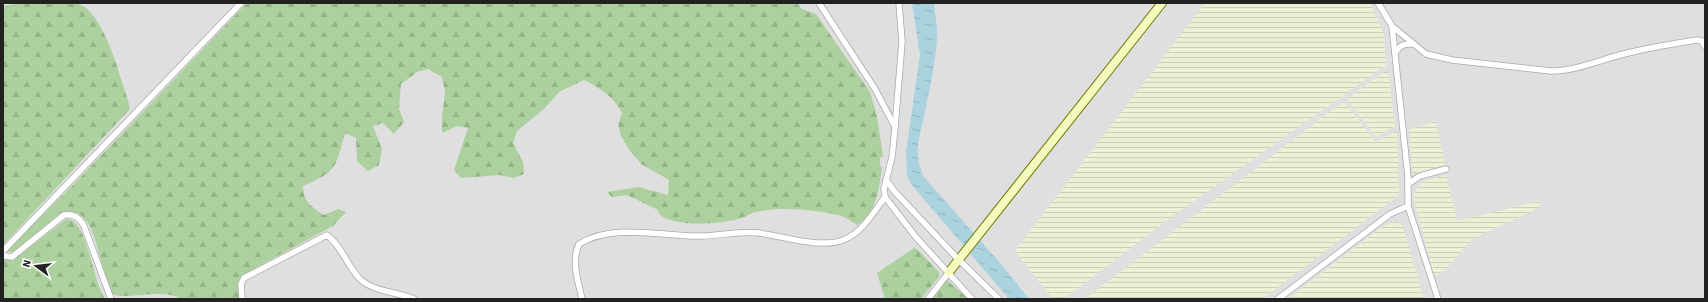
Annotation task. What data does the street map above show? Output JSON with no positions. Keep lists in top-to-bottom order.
{
  "north": "left"
}
